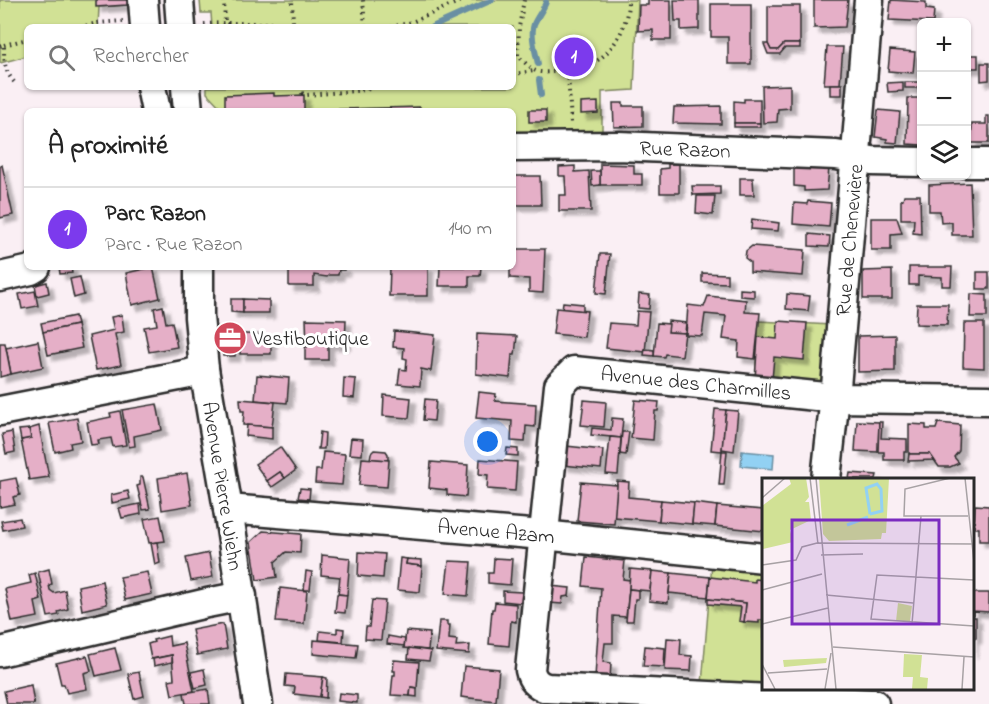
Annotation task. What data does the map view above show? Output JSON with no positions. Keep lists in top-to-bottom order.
{
  "streets": {
    "street": [
      "Rue Razon",
      "Rue de Chenevière",
      "Avenue des Charmilles",
      "Avenue Pierre Wiehn",
      "Avenue Azam"
    ]
  },
  "crossings": [
    ["Rue Razon", "Rue de Chenevière"],
    ["Rue de Chenevière", "Avenue des Charmilles"],
    ["Avenue des Charmilles", "Avenue Azam"],
    ["Avenue Pierre Wiehn", "Avenue Azam"]
  ],
  "places": {
    "office": ["Vestiboutique"]
  },
  "page": {
    "map_buttons": ["+", "−"],
    "search": "Rechercher",
    "pins": "1",
    "heading": "À proximité",
    "list": [
      {
        "mark": "1",
        "name": "Parc Razon",
        "note": "Parc · Rue Razon",
        "value": "140 m"
      }
    ]
  }
}
